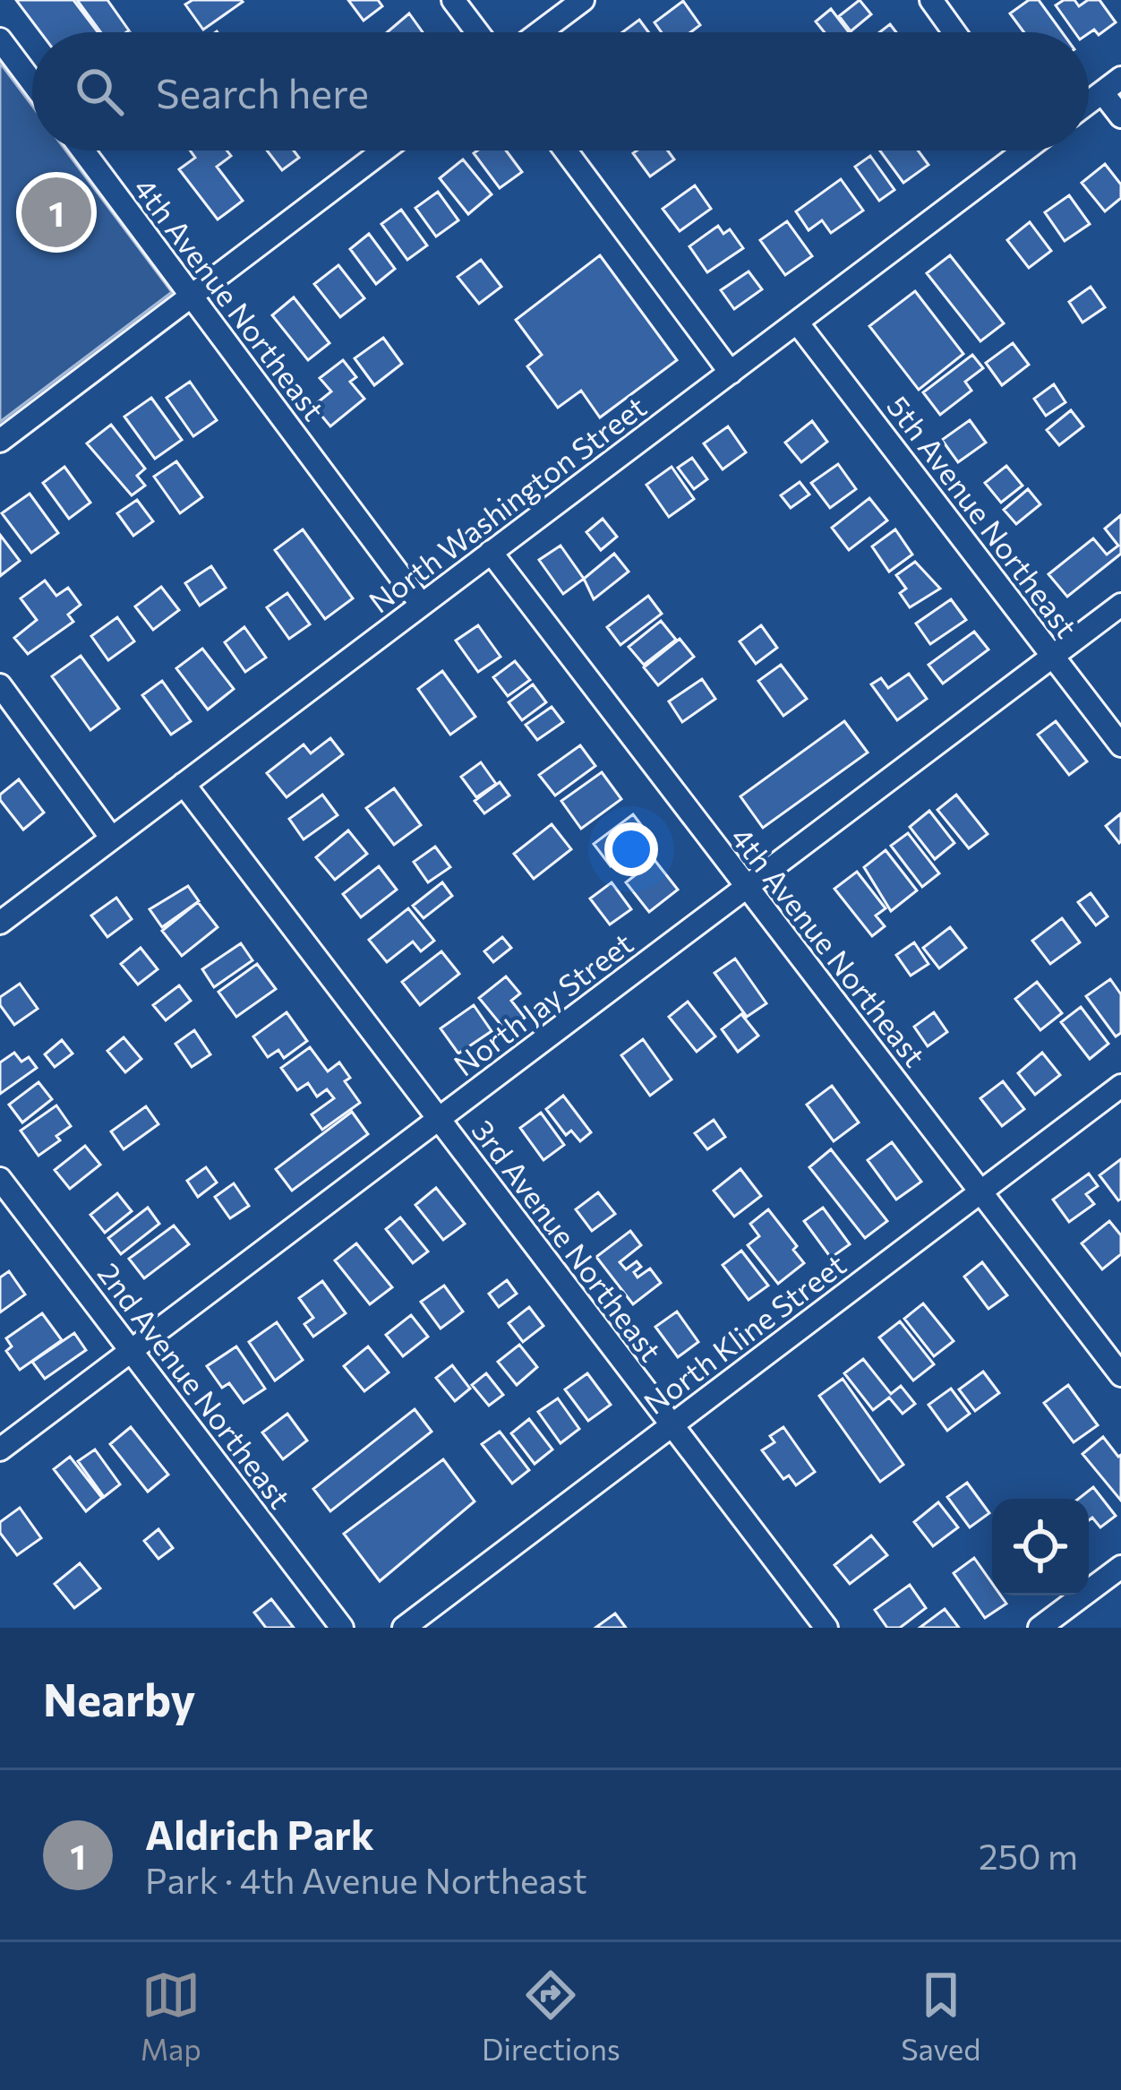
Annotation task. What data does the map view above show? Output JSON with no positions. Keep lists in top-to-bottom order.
{
  "streets": {
    "street": [
      "4th Avenue Northeast",
      "North Washington Street",
      "5th Avenue Northeast",
      "North Jay Street",
      "3rd Avenue Northeast",
      "North Kline Street",
      "2nd Avenue Northeast"
    ]
  },
  "crossings": [
    ["4th Avenue Northeast", "North Washington Street"],
    ["4th Avenue Northeast", "North Jay Street"],
    ["4th Avenue Northeast", "North Kline Street"],
    ["North Washington Street", "5th Avenue Northeast"],
    ["North Washington Street", "3rd Avenue Northeast"],
    ["5th Avenue Northeast", "North Jay Street"],
    ["North Jay Street", "3rd Avenue Northeast"],
    ["North Jay Street", "2nd Avenue Northeast"],
    ["3rd Avenue Northeast", "North Kline Street"]
  ],
  "page": {
    "search": "Search here",
    "pins": "1",
    "heading": "Nearby",
    "list": [
      {
        "mark": "1",
        "name": "Aldrich Park",
        "note": "Park · 4th Avenue Northeast",
        "value": "250 m"
      }
    ],
    "nav": ["Map", "Directions", "Saved"]
  }
}
